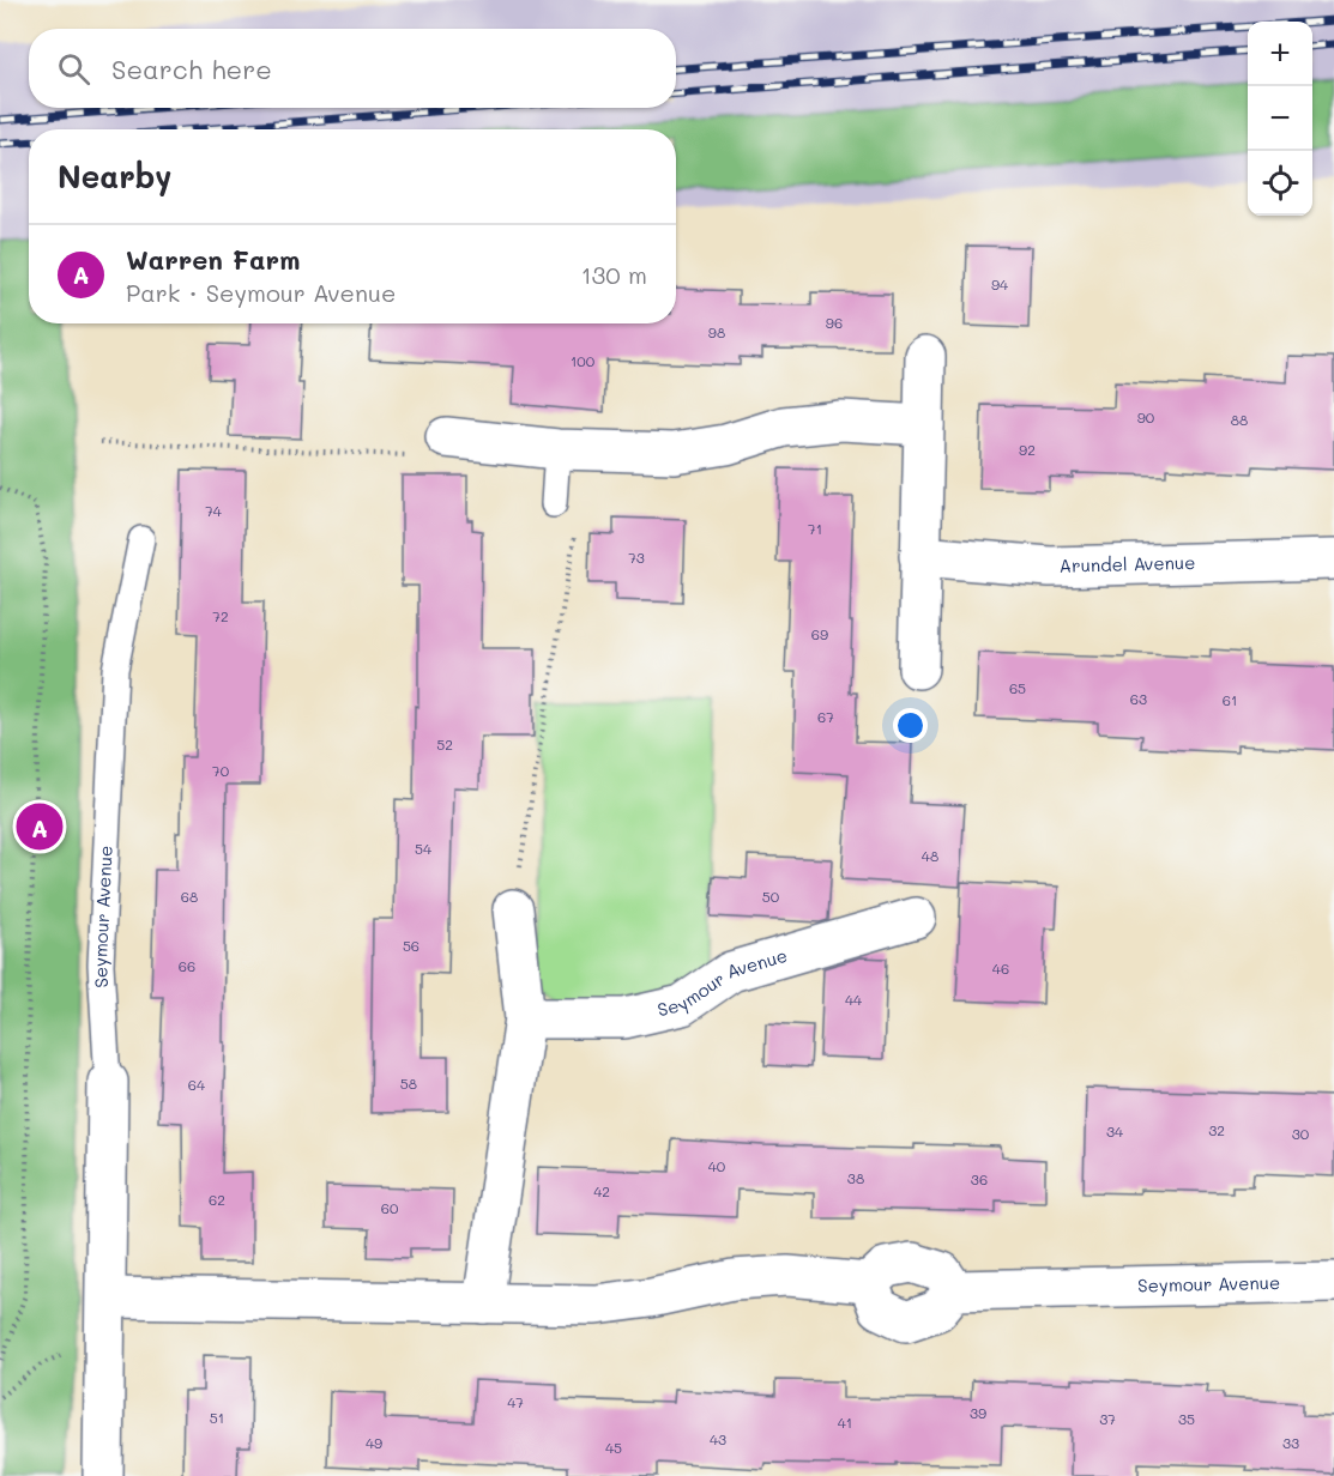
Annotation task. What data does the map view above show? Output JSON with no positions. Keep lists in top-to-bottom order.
{
  "streets": {
    "street": ["Arundel Avenue", "Seymour Avenue"]
  },
  "house_numbers": [
    "94",
    "96",
    "98",
    "100",
    "90",
    "88",
    "92",
    "74",
    "71",
    "73",
    "72",
    "69",
    "65",
    "63",
    "61",
    "67",
    "52",
    "70",
    "54",
    "48",
    "68",
    "50",
    "56",
    "66",
    "46",
    "44",
    "58",
    "64",
    "32",
    "34",
    "30",
    "40",
    "38",
    "36",
    "42",
    "62",
    "60",
    "47",
    "39",
    "51",
    "37",
    "35",
    "41",
    "43",
    "49",
    "33",
    "45"
  ],
  "page": {
    "map_buttons": ["+", "−"],
    "search": "Search here",
    "heading": "Nearby",
    "list": [
      {
        "mark": "A",
        "name": "Warren Farm",
        "note": "Park · Seymour Avenue",
        "value": "130 m"
      }
    ],
    "pins": "A"
  }
}
